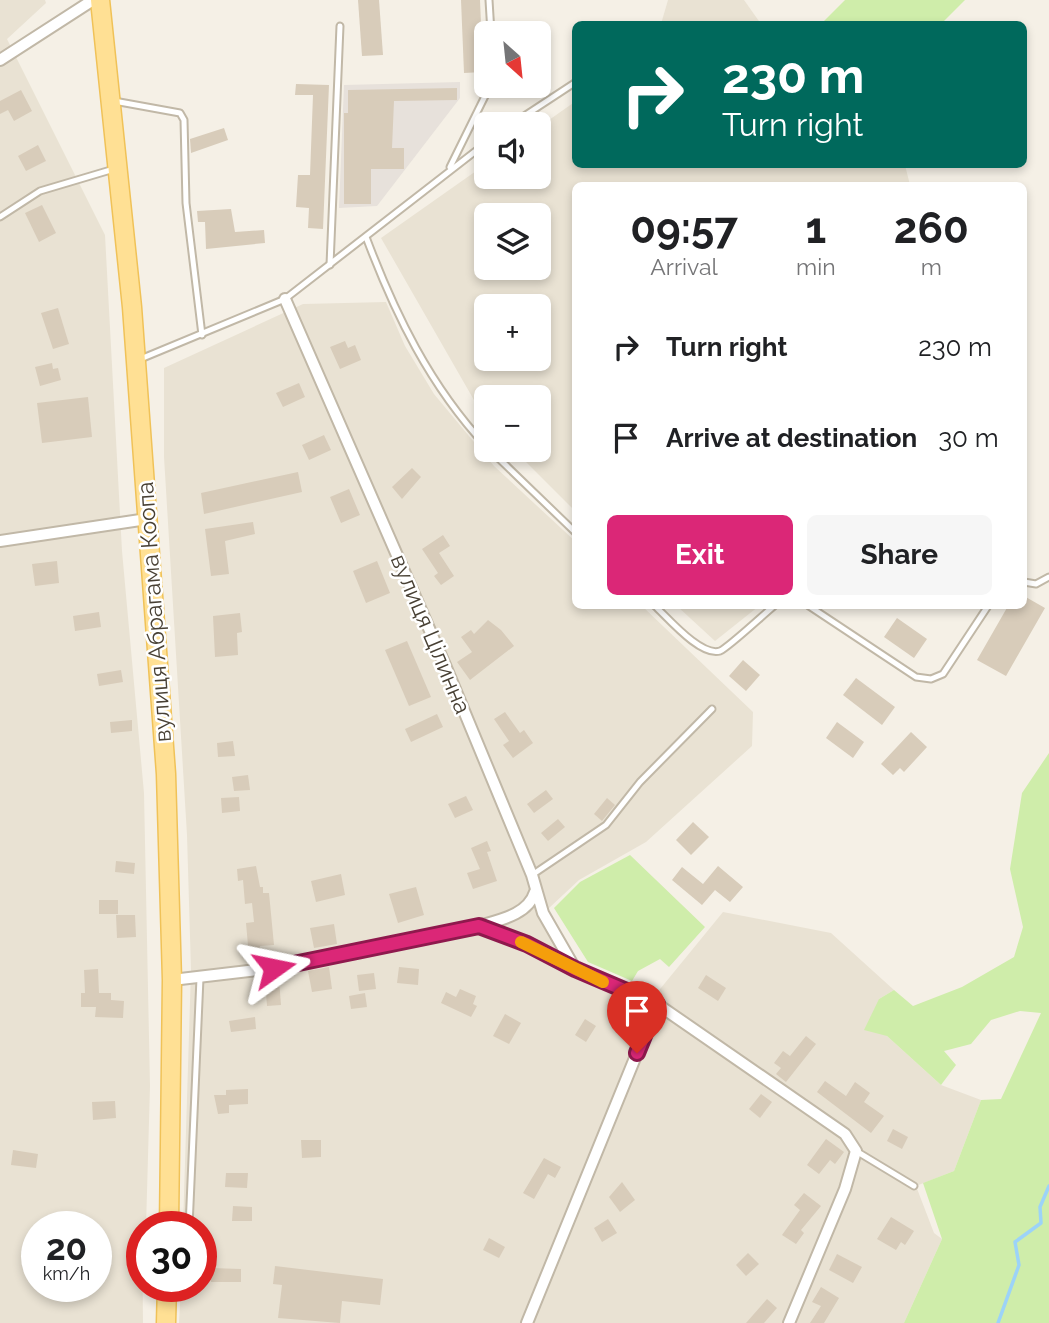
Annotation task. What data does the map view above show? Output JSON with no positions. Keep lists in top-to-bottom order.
{
  "streets": {
    "main road": ["вулиця Абрагама Коопа"],
    "street": ["вулиця Цілинна"]
  },
  "north": "bottom right",
  "page": {
    "map_buttons": ["+", "−"],
    "turn": ["230 m", "Turn right"],
    "eta": [
      "09:57",
      "Arrival",
      "1",
      "min",
      "260",
      "m"
    ],
    "list": [
      {
        "name": "Turn right",
        "value": "230 m"
      },
      {
        "name": "Arrive at destination",
        "value": "30 m"
      }
    ],
    "buttons": ["Exit", "Share"],
    "speed": "20 km/h",
    "limit": "30"
  }
}
